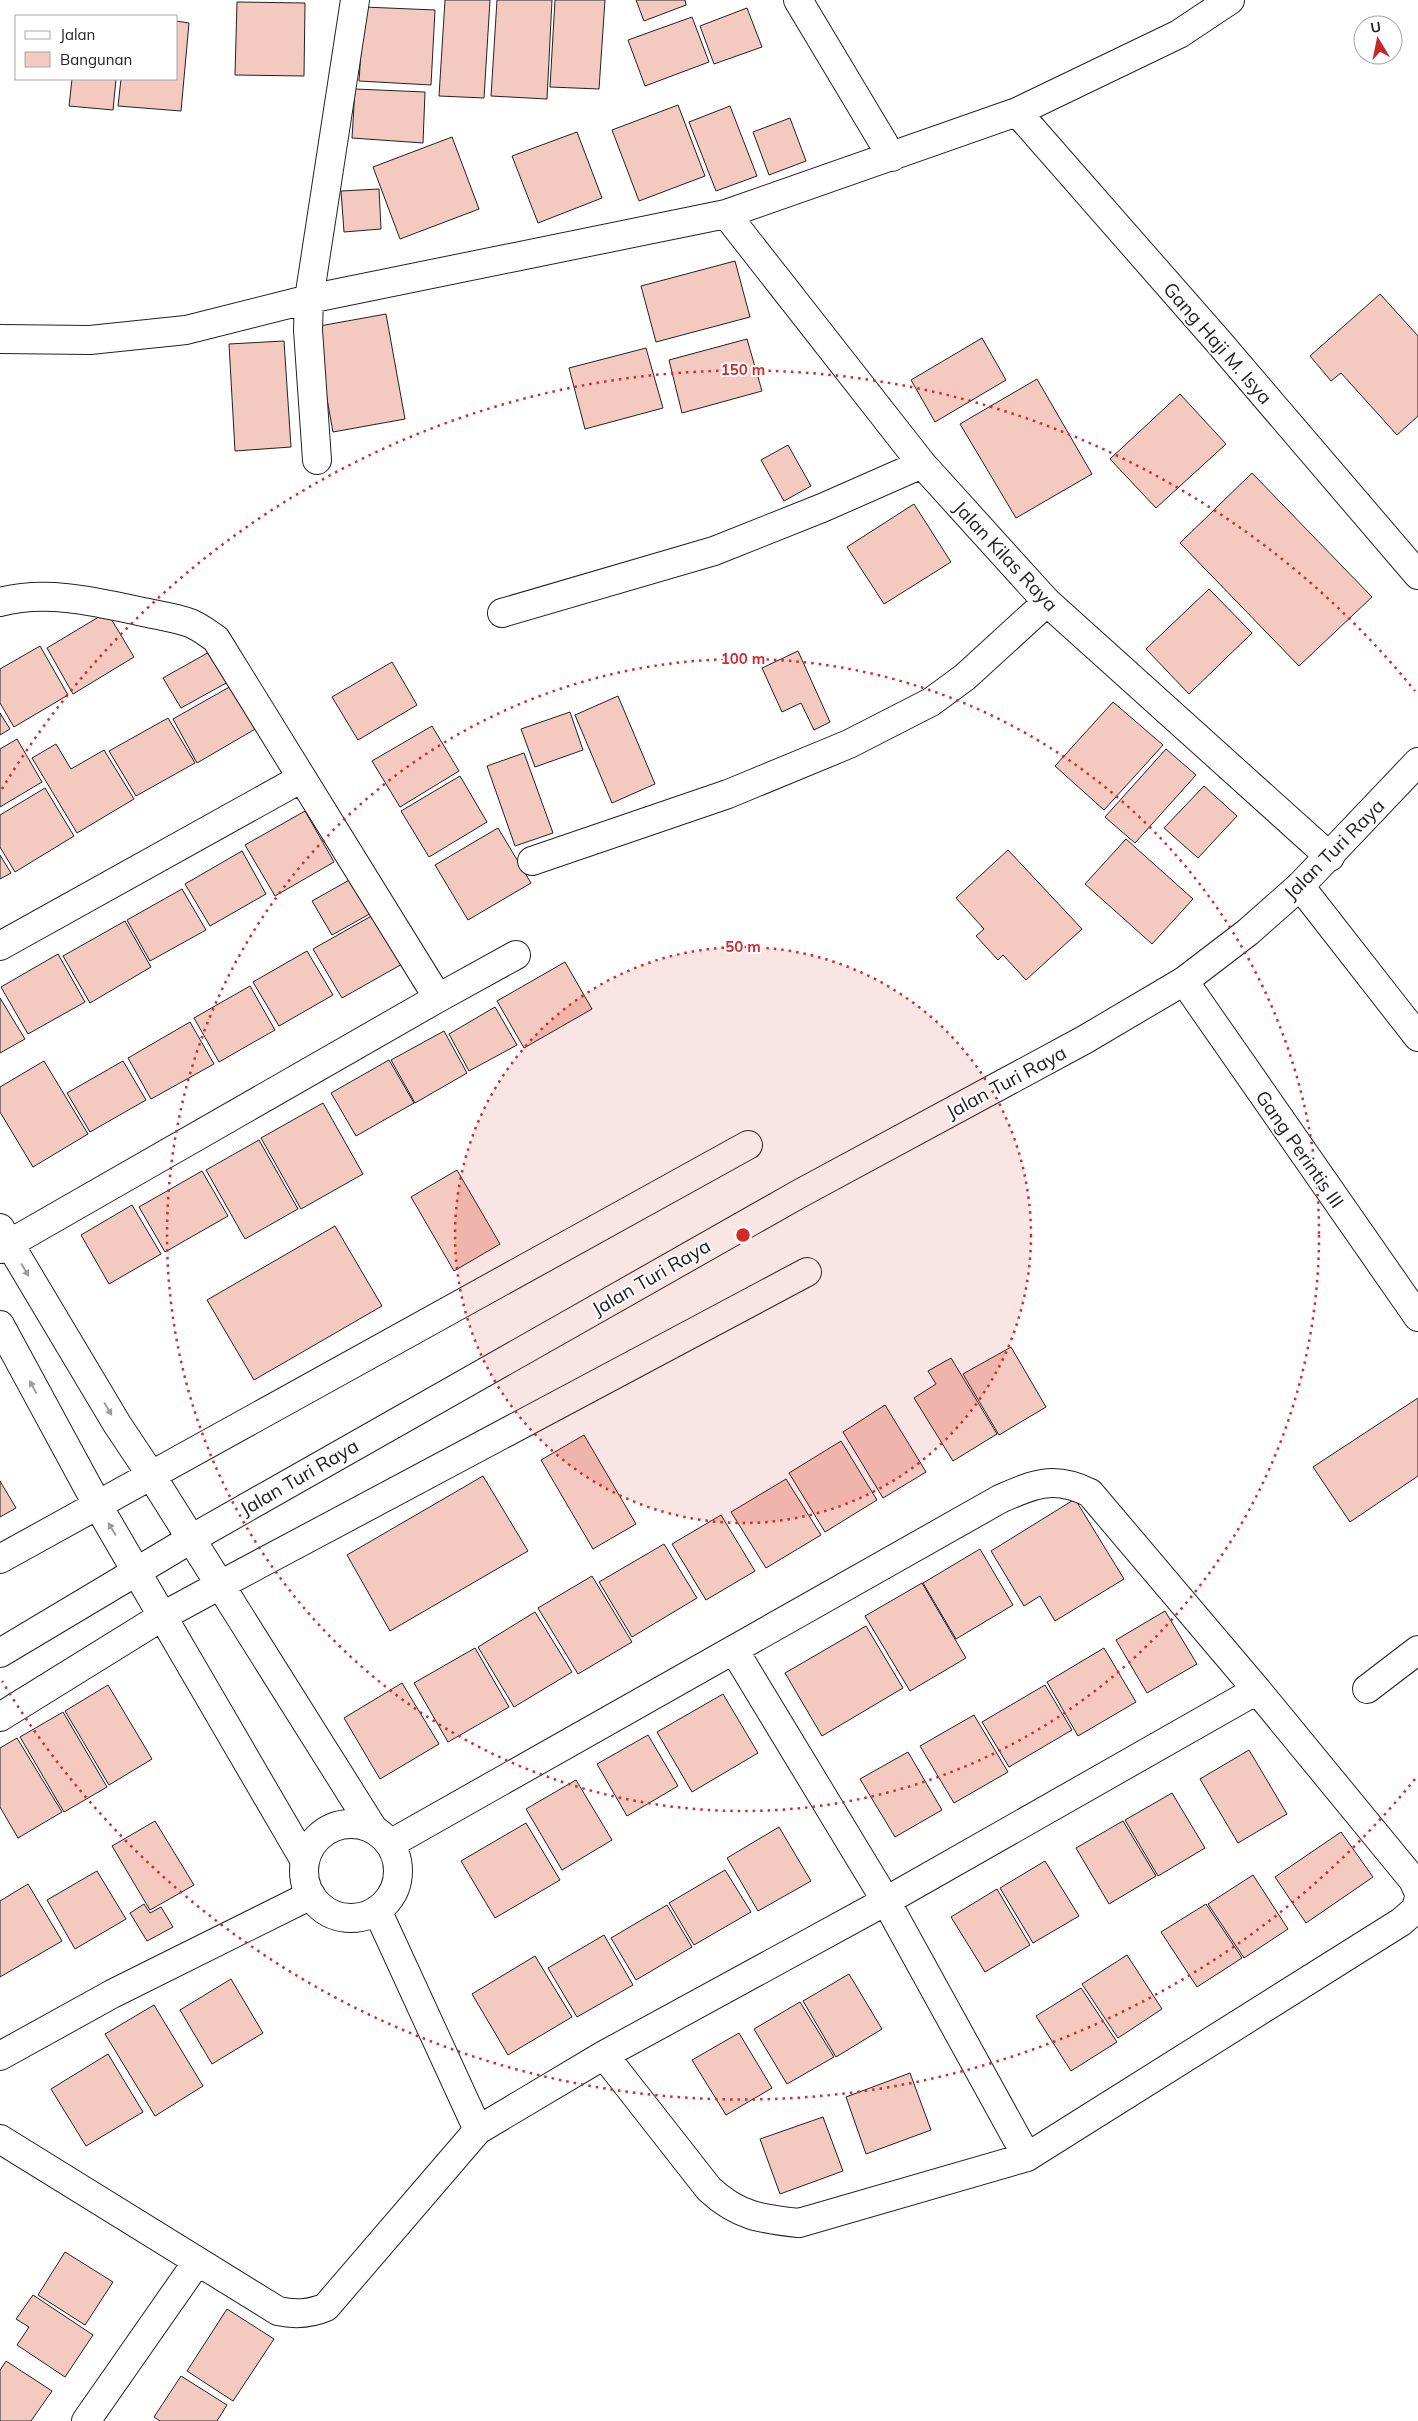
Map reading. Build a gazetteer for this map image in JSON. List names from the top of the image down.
{
  "streets": {
    "street": [
      "Gang Haji M. Isya",
      "Jalan Kilas Raya",
      "Jalan Turi Raya",
      "Gang Perintis III"
    ]
  },
  "crossings": [
    ["Jalan Kilas Raya", "Jalan Turi Raya"],
    ["Jalan Turi Raya", "Gang Perintis III"]
  ],
  "legend": ["Jalan", "Bangunan"],
  "north": "top",
  "rings": ["150 m", "100 m", "50 m"]
}
